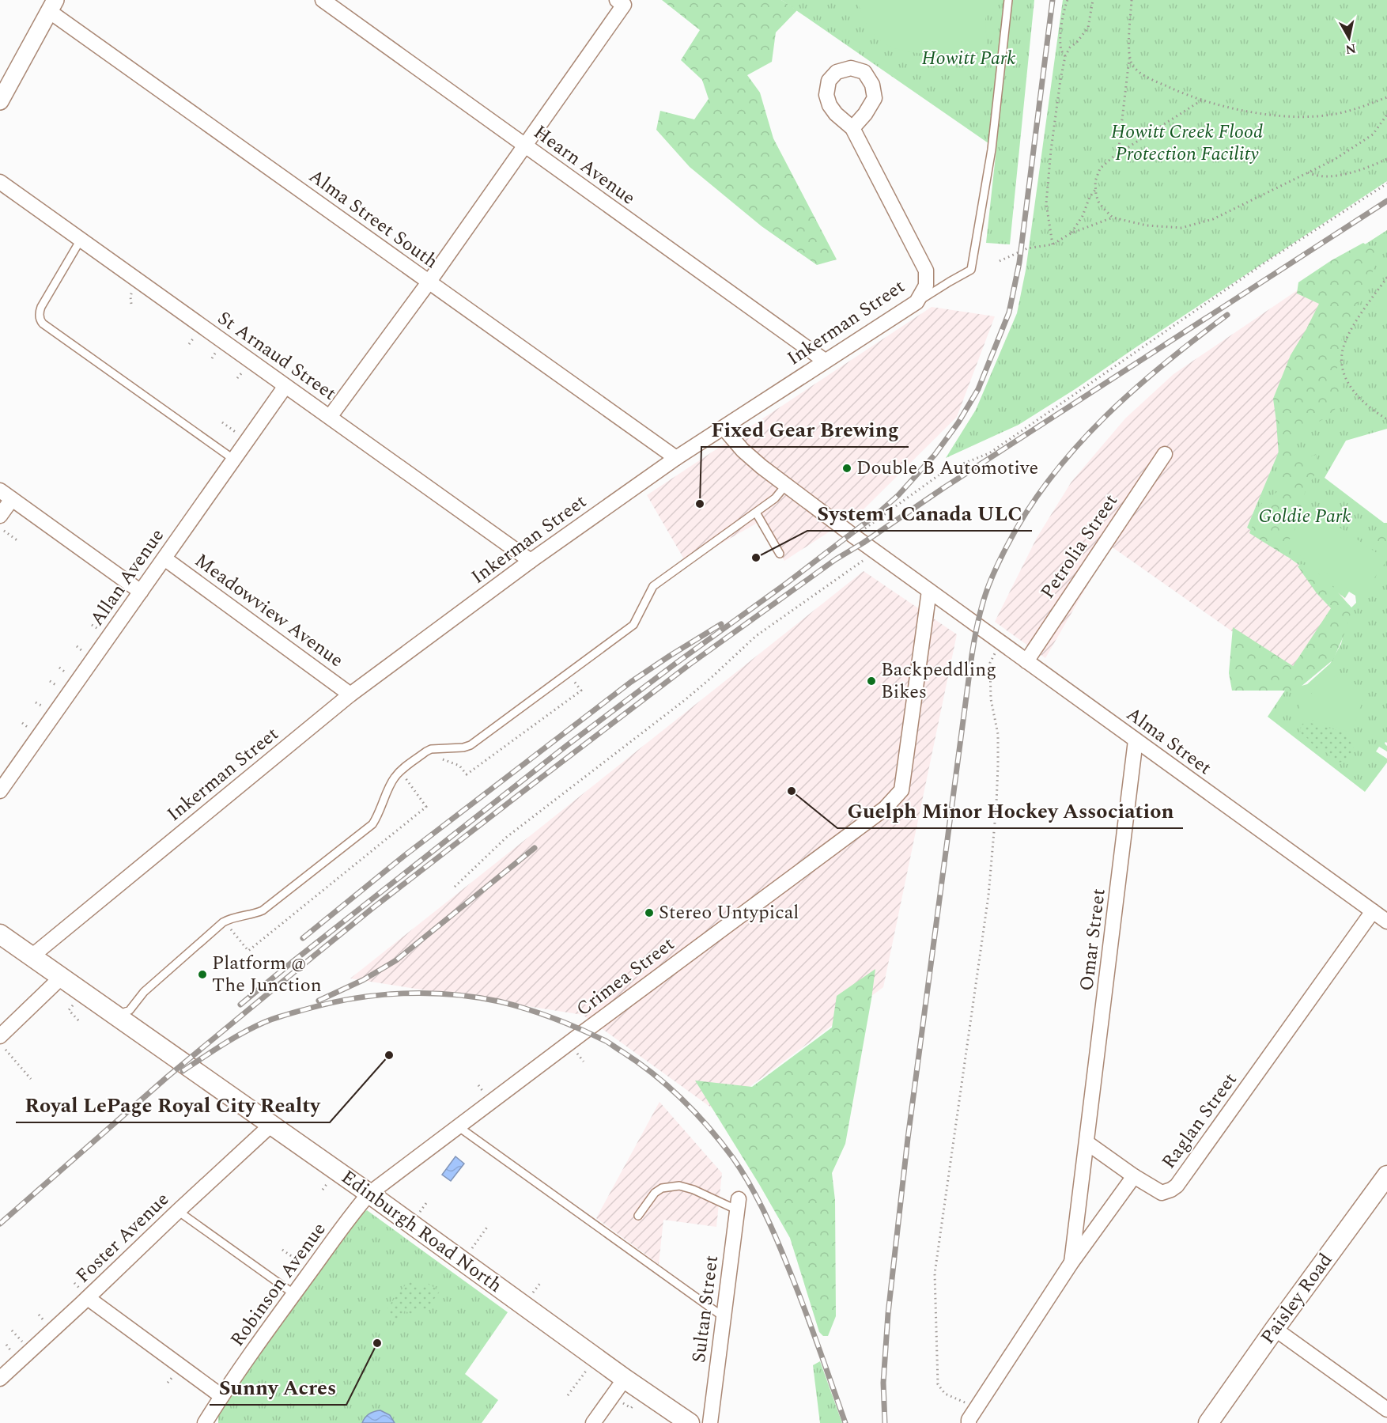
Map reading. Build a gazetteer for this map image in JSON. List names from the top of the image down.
{
  "streets": {
    "main road": ["Edinburgh Road North", "Paisley Road"],
    "street": [
      "Hearn Avenue",
      "Alma Street South",
      "Inkerman Street",
      "St Arnaud Street",
      "Petrolia Street",
      "Allan Avenue",
      "Meadowview Avenue",
      "Alma Street",
      "Omar Street",
      "Crimea Street",
      "Raglan Street",
      "Foster Avenue",
      "Robinson Avenue",
      "Sultan Street"
    ]
  },
  "crossings": [
    ["Hearn Avenue", "Inkerman Street"],
    ["Alma Street South", "Inkerman Street"],
    ["Inkerman Street", "St Arnaud Street"],
    ["Inkerman Street", "Meadowview Avenue"],
    ["Inkerman Street", "Edinburgh Road North"],
    ["St Arnaud Street", "Allan Avenue"],
    ["Petrolia Street", "Alma Street"],
    ["Allan Avenue", "Meadowview Avenue"],
    ["Alma Street", "Omar Street"],
    ["Alma Street", "Crimea Street"],
    ["Alma Street", "Raglan Street"],
    ["Crimea Street", "Edinburgh Road North"],
    ["Crimea Street", "Robinson Avenue"],
    ["Edinburgh Road North", "Foster Avenue"],
    ["Edinburgh Road North", "Robinson Avenue"]
  ],
  "parks": ["Howitt Park", "Howitt Creek Flood Protection Facility", "Goldie Park"],
  "places": [
    "Double B Automotive",
    "Fixed Gear Brewing",
    "System1 Canada ULC",
    "Backpeddling Bikes",
    "Guelph Minor Hockey Association",
    "Stereo Untypical",
    "Platform @ The Junction",
    "Royal LePage Royal City Realty",
    "Sunny Acres"
  ],
  "north": "bottom"
}
